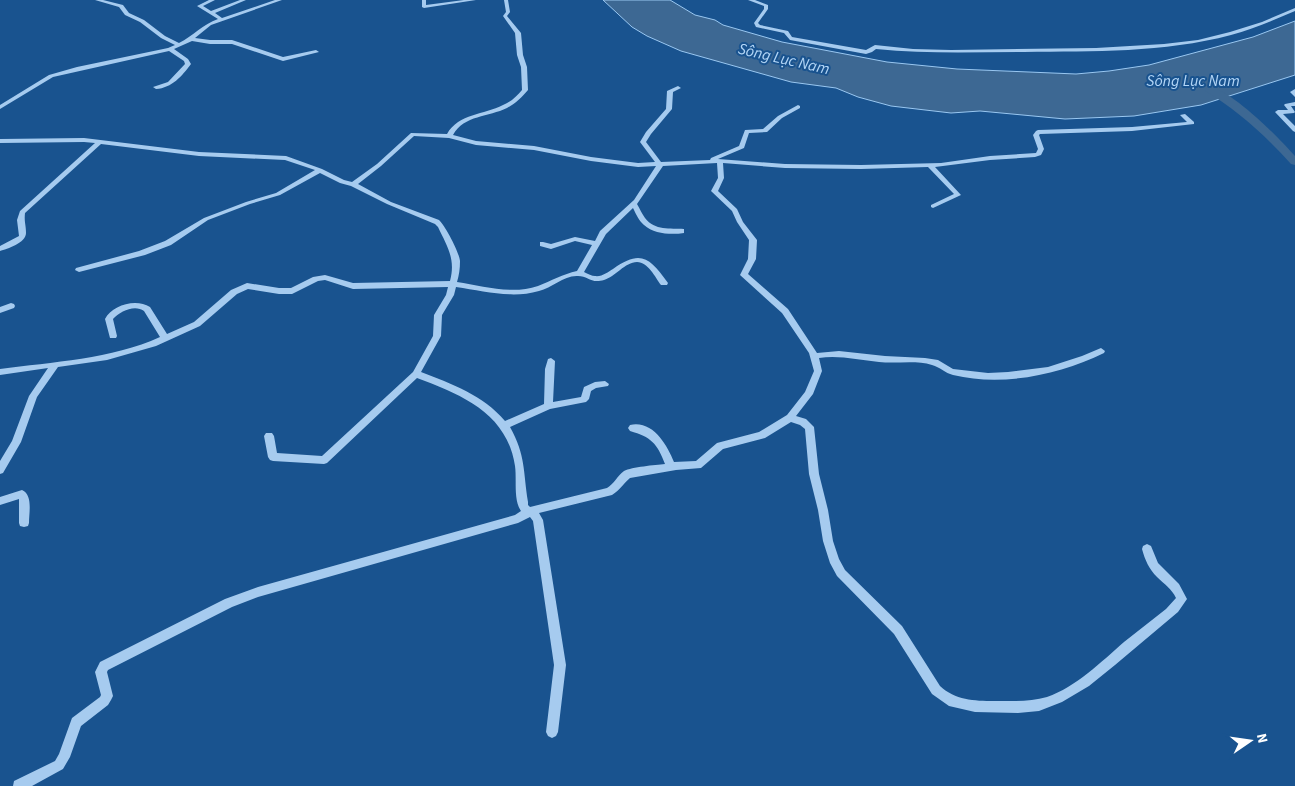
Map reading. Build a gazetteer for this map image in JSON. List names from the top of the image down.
{
  "water": ["Sông Lục Nam"],
  "north": "right"
}
